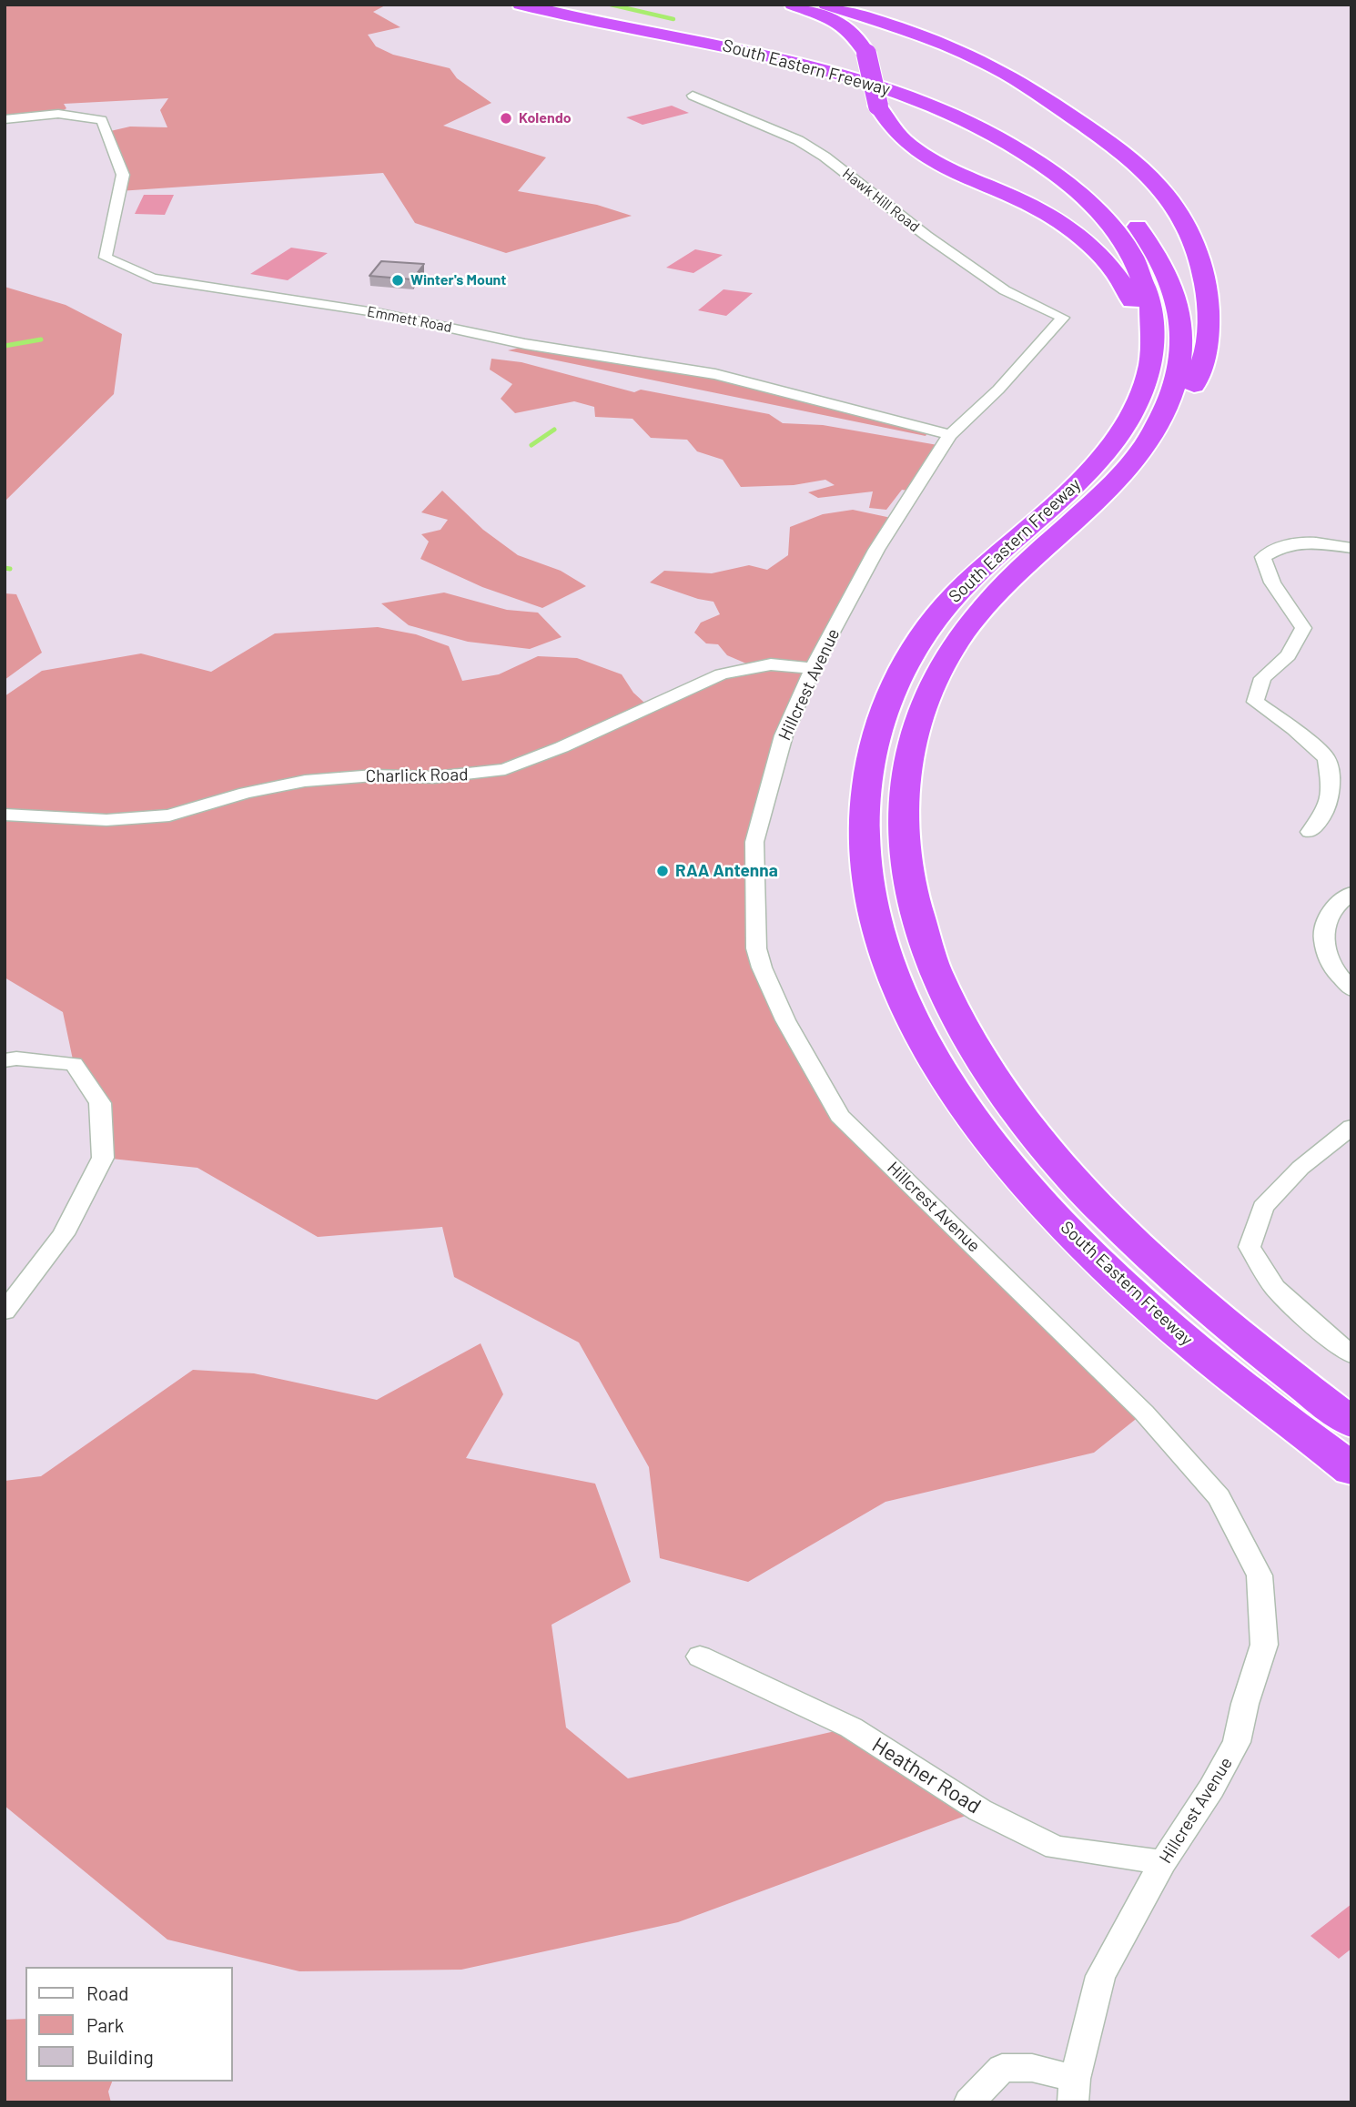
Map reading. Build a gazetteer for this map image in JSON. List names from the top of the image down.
{
  "streets": {
    "highway": ["South Eastern Freeway"],
    "street": [
      "Hawk Hill Road",
      "Emmett Road",
      "Hillcrest Avenue",
      "Charlick Road",
      "Heather Road"
    ]
  },
  "crossings": [
    ["Hawk Hill Road", "Hillcrest Avenue"],
    ["Emmett Road", "Hillcrest Avenue"],
    ["Hillcrest Avenue", "Charlick Road"],
    ["Hillcrest Avenue", "Heather Road"]
  ],
  "places": ["Kolendo", "Winter's Mount", "RAA Antenna"],
  "legend": ["Road", "Park", "Building"]
}
